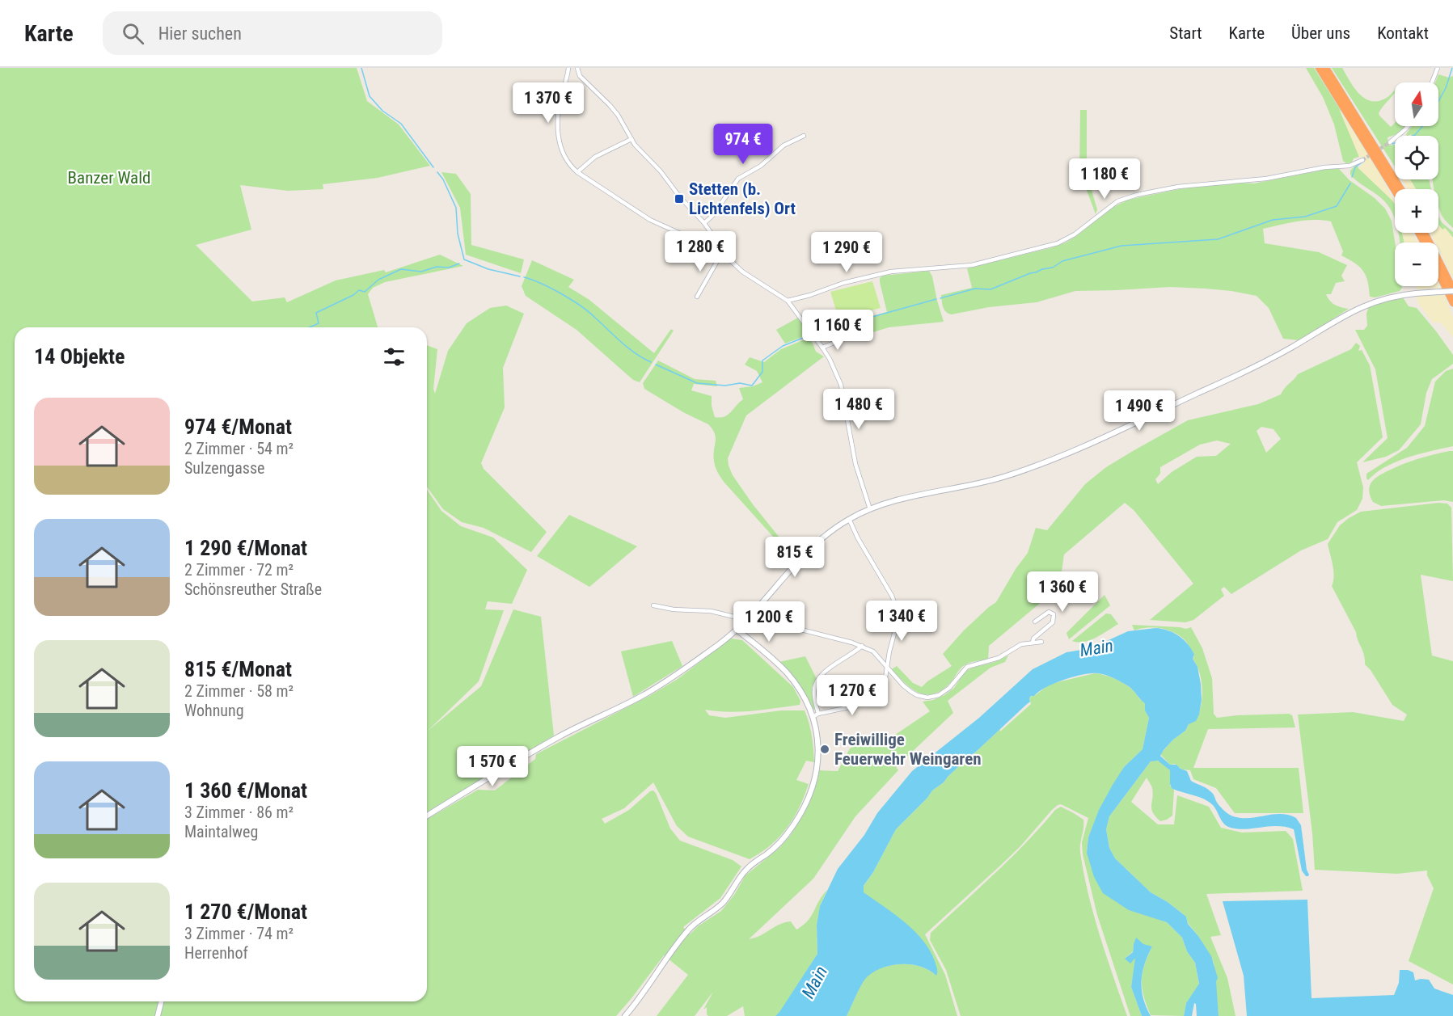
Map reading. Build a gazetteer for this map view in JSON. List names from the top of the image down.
{
  "water": ["Main"],
  "parks": ["Banzer Wald"],
  "places": {
    "transit": ["Stetten (b. Lichtenfels) Ort"],
    "other": ["Freiwillige Feuerwehr Weingaren"]
  },
  "north": "top",
  "page": {
    "header": "Karte",
    "search": "Hier suchen",
    "nav": [
      "Start",
      "Karte",
      "Über uns",
      "Kontakt"
    ],
    "map_buttons": ["+", "−"],
    "price": [
      "1 370 €",
      "974 €",
      "1 180 €",
      "1 280 €",
      "1 290 €",
      "1 160 €",
      "1 480 €",
      "1 490 €",
      "815 €",
      "1 360 €",
      "1 340 €",
      "1 200 €",
      "1 270 €",
      "1 570 €"
    ],
    "heading": "14 Objekte",
    "list": [
      {
        "name": "974 €/Monat",
        "note": "2 Zimmer · 54 m² · Sulzengasse"
      },
      {
        "name": "1 290 €/Monat",
        "note": "2 Zimmer · 72 m² · Schönsreuther Straße"
      },
      {
        "name": "815 €/Monat",
        "note": "2 Zimmer · 58 m² · Wohnung"
      },
      {
        "name": "1 360 €/Monat",
        "note": "3 Zimmer · 86 m² · Maintalweg"
      },
      {
        "name": "1 270 €/Monat",
        "note": "3 Zimmer · 74 m² · Herrenhof"
      }
    ]
  }
}
